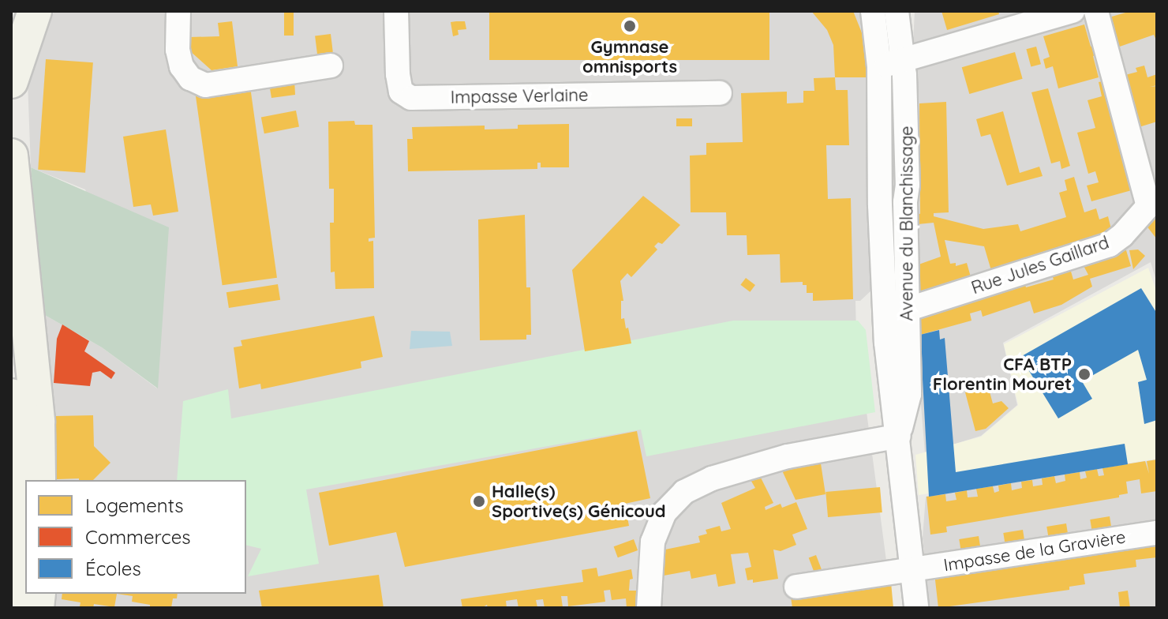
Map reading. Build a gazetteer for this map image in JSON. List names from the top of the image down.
{
  "streets": {
    "street": [
      "Impasse Verlaine",
      "Avenue du Blanchissage",
      "Rue Jules Gaillard",
      "Impasse de la Gravière"
    ]
  },
  "crossings": [
    ["Avenue du Blanchissage", "Rue Jules Gaillard"]
  ],
  "places": ["Gymnase omnisports", "CFA BTP Florentin Mouret", "Halle(s) Sportive(s) Génicoud"],
  "legend": ["Logements", "Commerces", "Écoles"]
}
